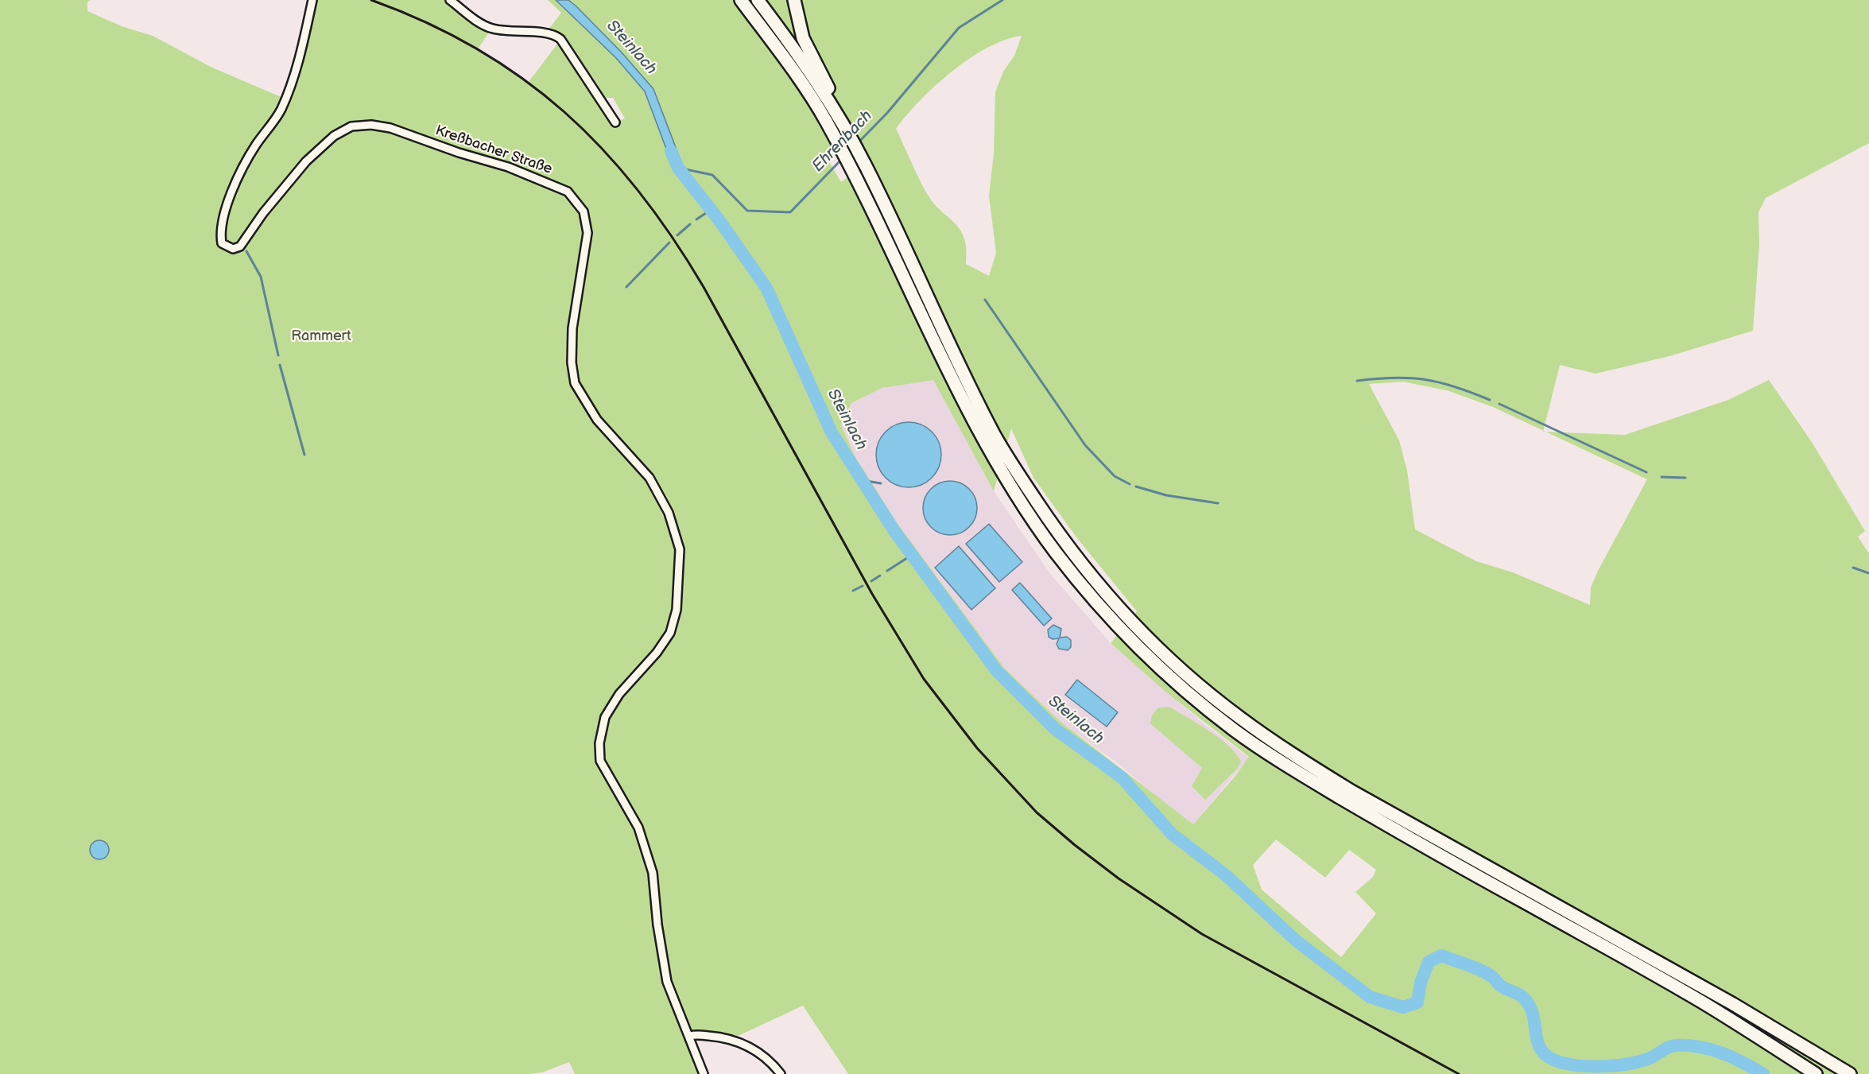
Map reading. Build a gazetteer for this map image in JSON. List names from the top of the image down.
{
  "streets": {
    "street": ["Kreßbacher Straße"]
  },
  "water": ["Steinlach", "Ehrenbach"],
  "parks": ["Rammert"]
}
